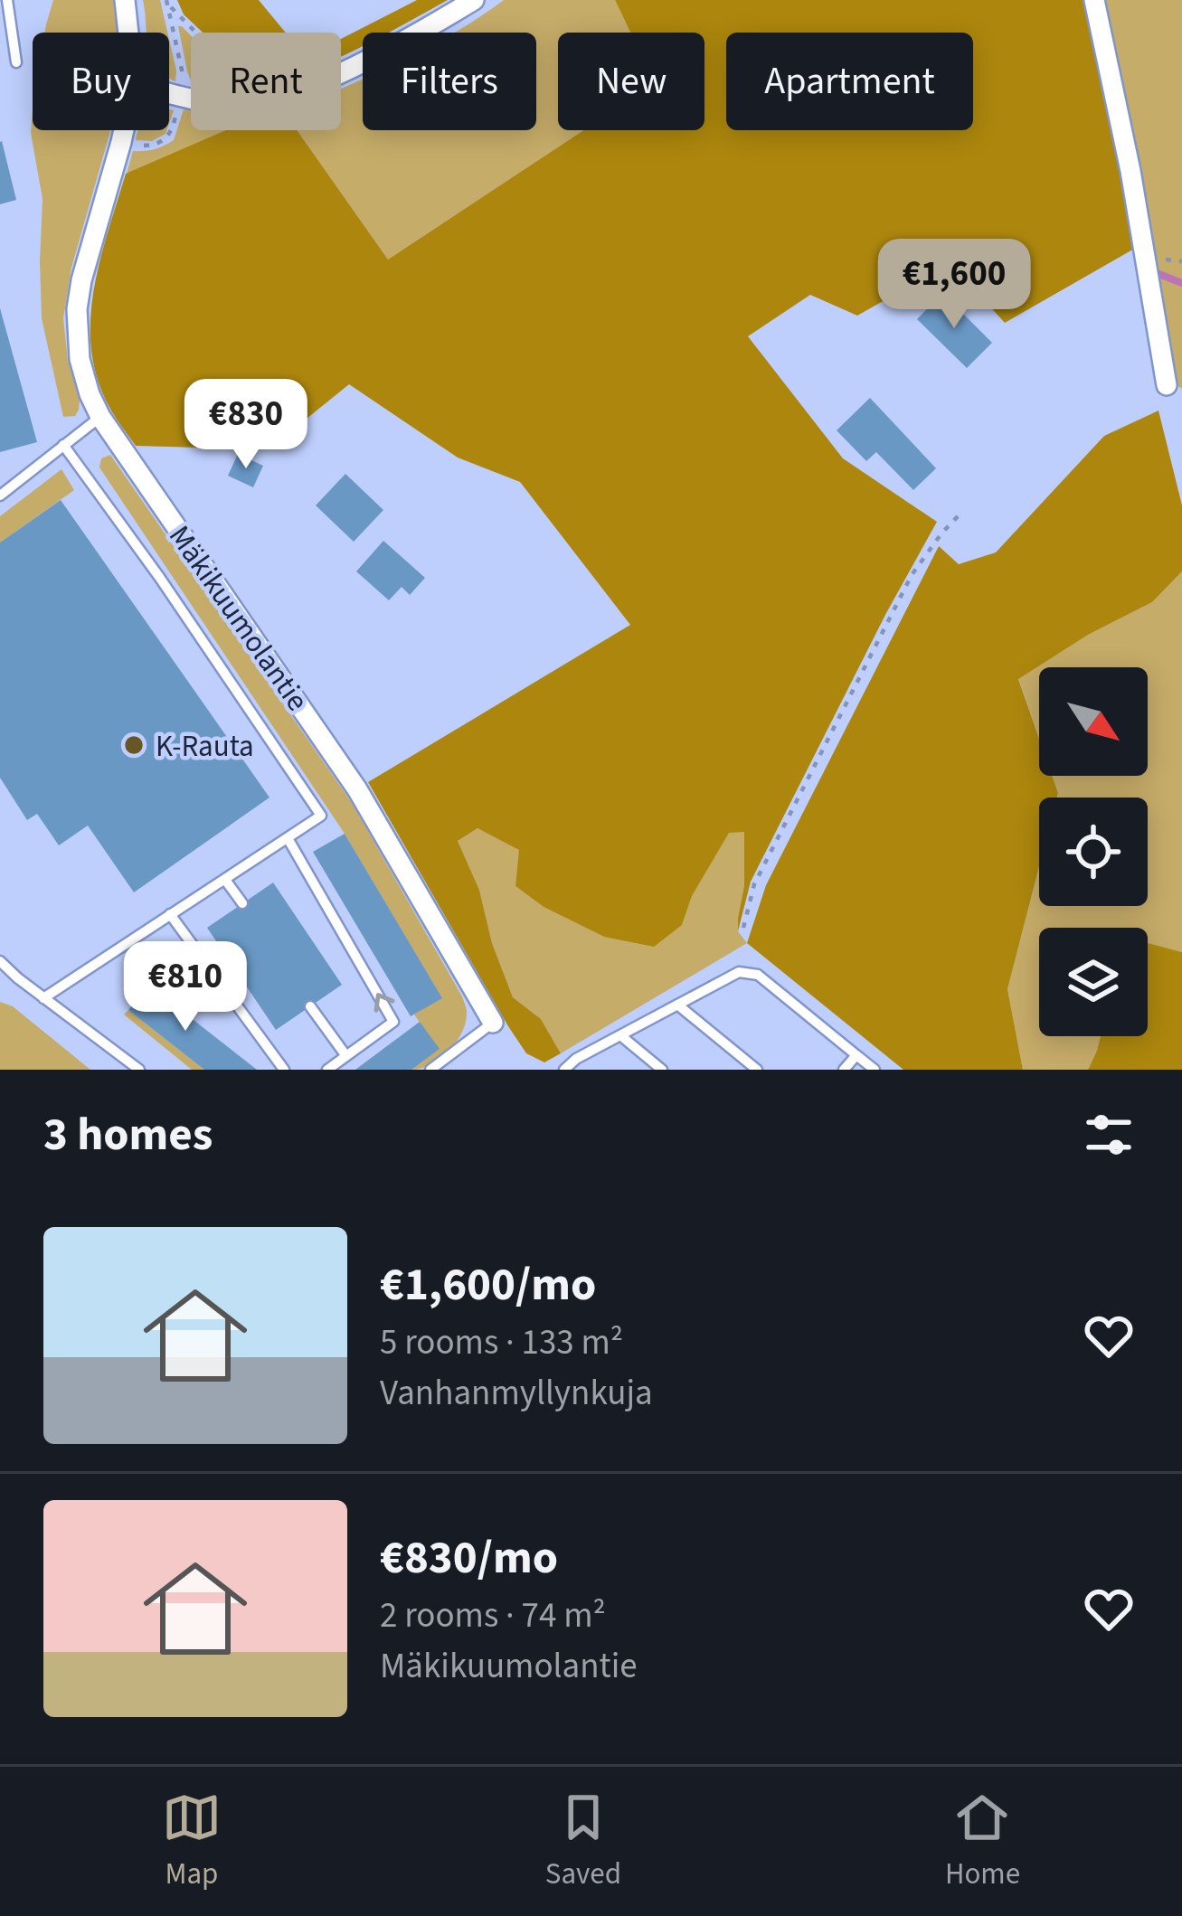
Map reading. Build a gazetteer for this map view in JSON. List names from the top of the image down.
{
  "streets": {
    "street": ["Mäkikuumolantie"]
  },
  "places": ["K-Rauta"],
  "north": "bottom right",
  "page": {
    "chip": [
      "Buy",
      "Rent",
      "Filters",
      "New",
      "Apartment"
    ],
    "price": ["€1,600", "€830", "€810"],
    "heading": "3 homes",
    "list": [
      {
        "name": "€1,600/mo",
        "note": "5 rooms · 133 m² · Vanhanmyllynkuja"
      },
      {
        "name": "€830/mo",
        "note": "2 rooms · 74 m² · Mäkikuumolantie"
      }
    ],
    "tabs": ["Map", "Saved", "Home"]
  }
}
